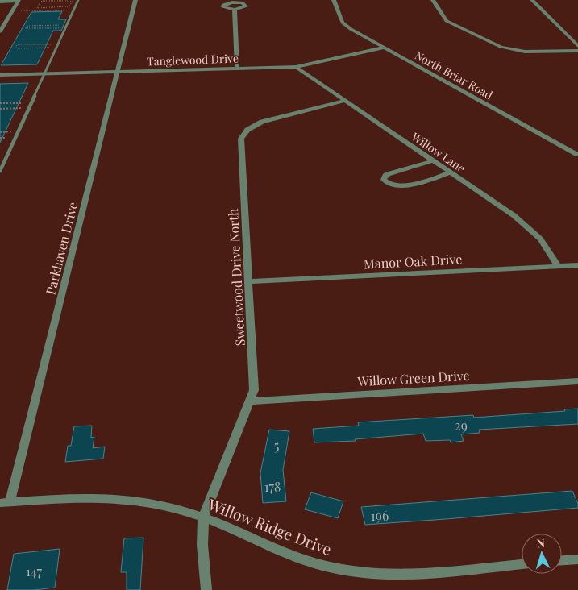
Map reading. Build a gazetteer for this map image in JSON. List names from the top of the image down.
{
  "streets": {
    "street": [
      "Tanglewood Drive",
      "North Briar Road",
      "Willow Lane",
      "Parkhaven Drive",
      "Manor Oak Drive",
      "Sweetwood Drive North",
      "Willow Green Drive",
      "Willow Ridge Drive"
    ]
  },
  "crossings": [
    ["Tanglewood Drive", "North Briar Road"],
    ["Tanglewood Drive", "Willow Lane"],
    ["Tanglewood Drive", "Parkhaven Drive"],
    ["Willow Lane", "Manor Oak Drive"],
    ["Willow Lane", "Sweetwood Drive North"],
    ["Parkhaven Drive", "Willow Ridge Drive"],
    ["Manor Oak Drive", "Sweetwood Drive North"],
    ["Sweetwood Drive North", "Willow Green Drive"],
    ["Sweetwood Drive North", "Willow Ridge Drive"]
  ],
  "house_numbers": [
    "29",
    "5",
    "178",
    "196",
    "147"
  ],
  "north": "top"
}
